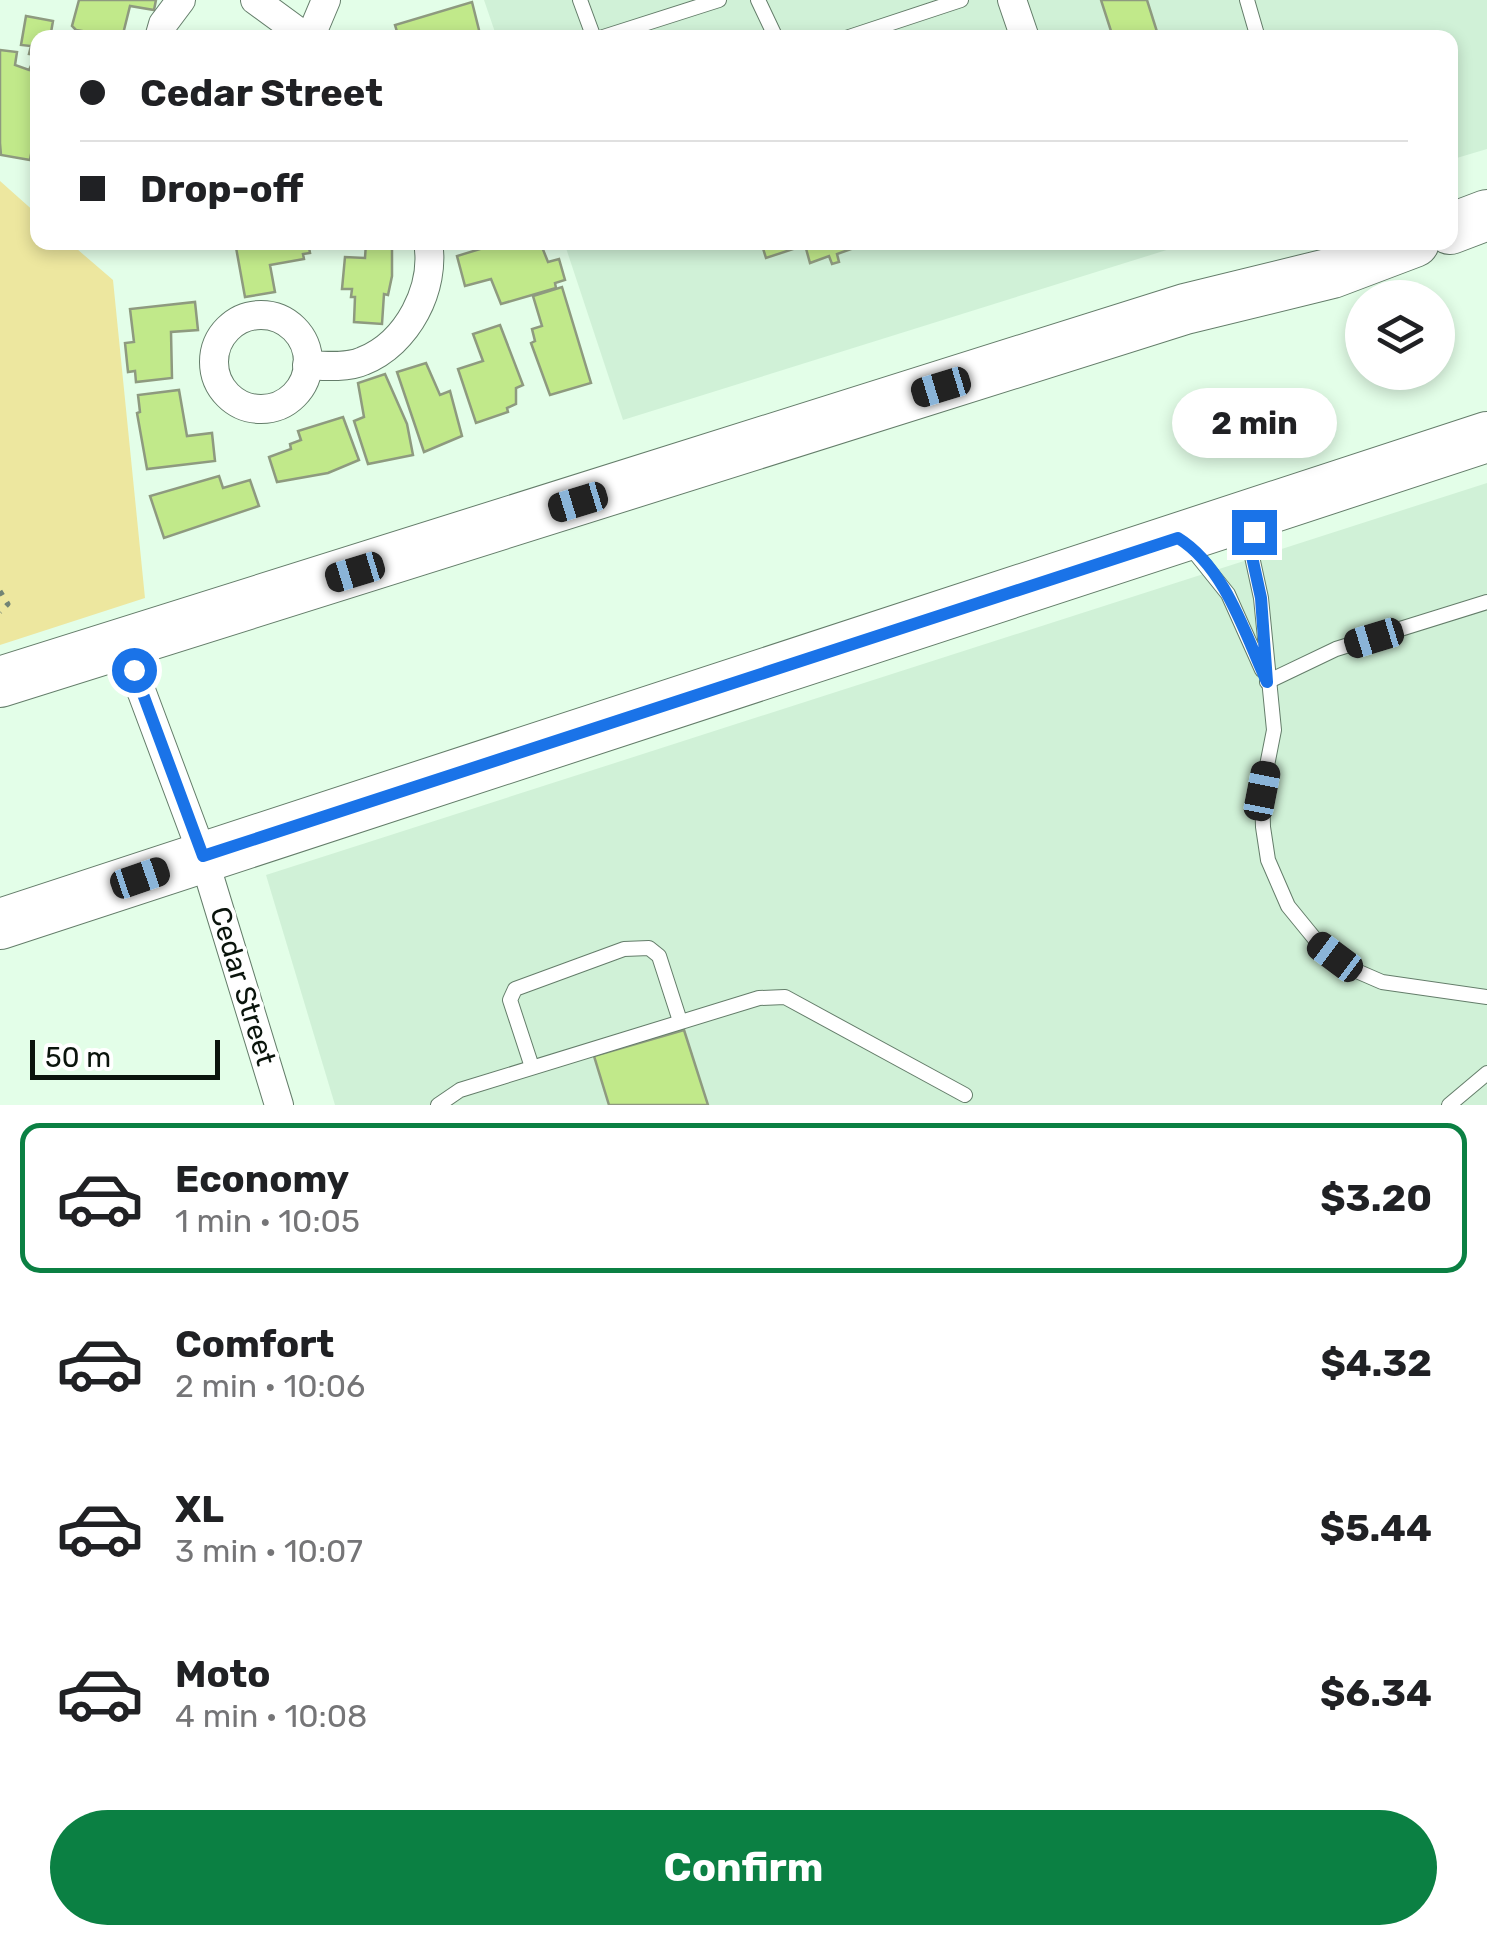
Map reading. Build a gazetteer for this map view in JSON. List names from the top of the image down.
{
  "streets": {
    "street": ["Cedar Street"]
  },
  "scale_bar": "50 m",
  "page": {
    "banner": ["Cedar Street", "Drop-off"],
    "bubble": "2 min",
    "scale": "50 m",
    "list": [
      {
        "name": "Economy",
        "note": "1 min · 10:05",
        "value": "$3.20"
      },
      {
        "name": "Comfort",
        "note": "2 min · 10:06",
        "value": "$4.32"
      },
      {
        "name": "XL",
        "note": "3 min · 10:07",
        "value": "$5.44"
      },
      {
        "name": "Moto",
        "note": "4 min · 10:08",
        "value": "$6.34"
      }
    ],
    "buttons": "Confirm"
  }
}
